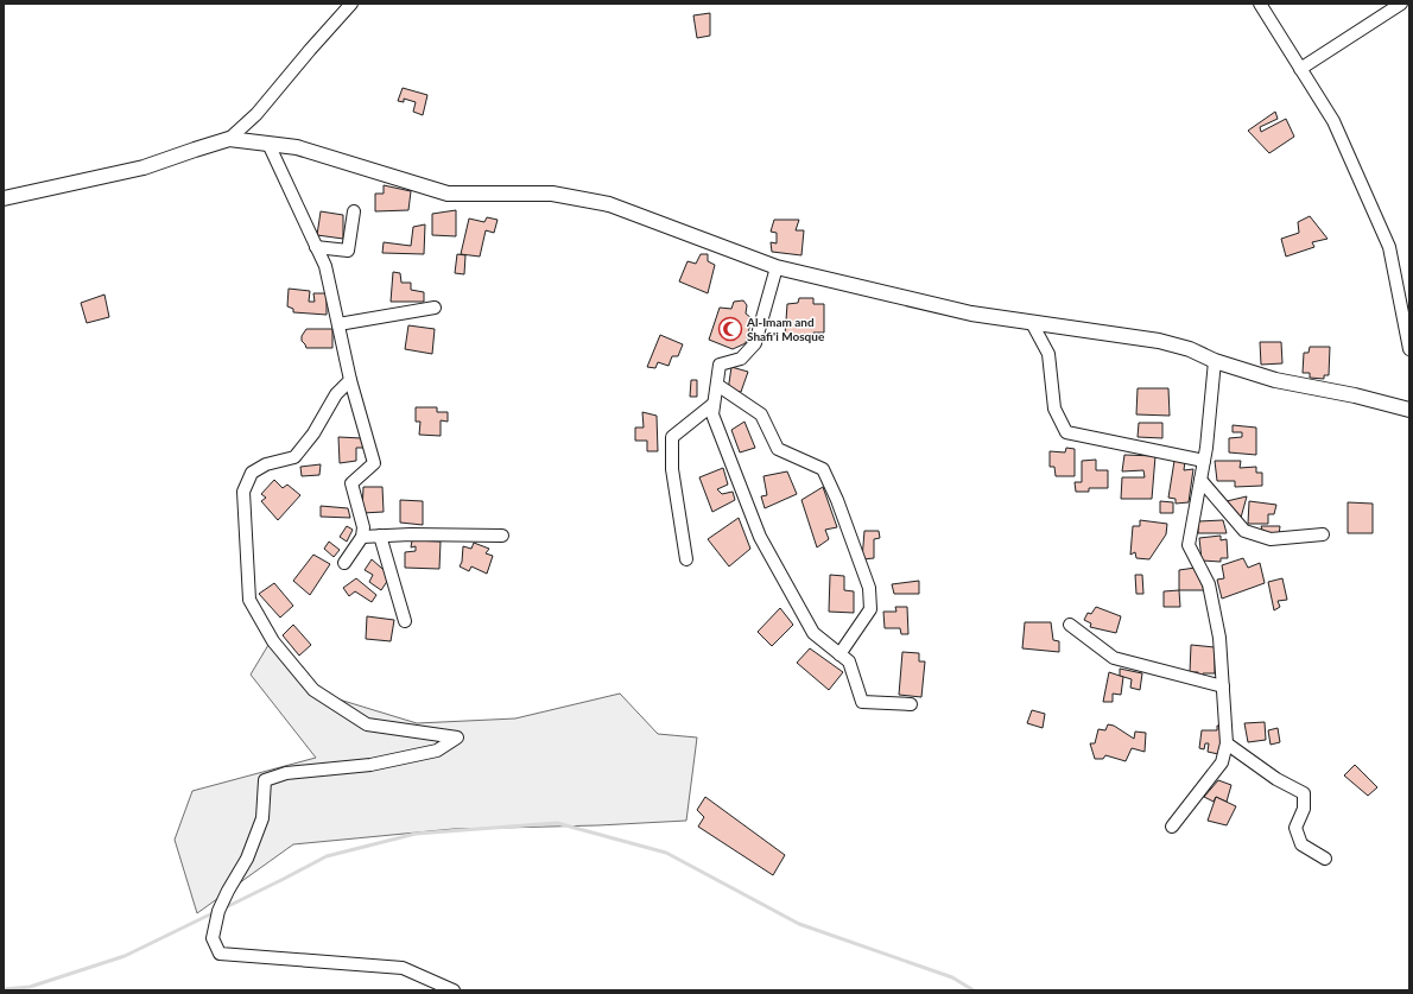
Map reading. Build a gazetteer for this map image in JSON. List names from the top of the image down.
{
  "places": {
    "mosque": ["Al-Imam and Shafi'i Mosque"]
  }
}
